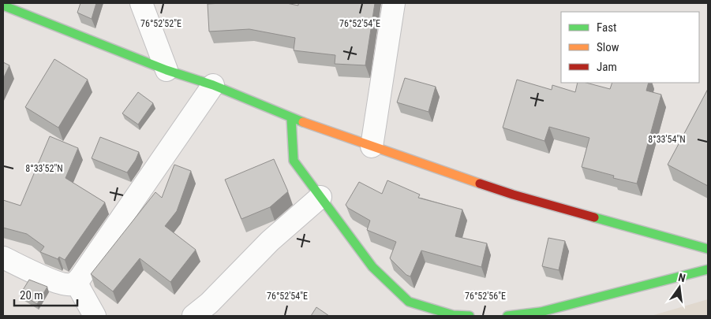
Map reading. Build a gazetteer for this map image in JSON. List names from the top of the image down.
{
  "legend": ["Fast", "Slow", "Jam"],
  "scale_bar": "20 m",
  "north": "top",
  "coordinates": [
    "76°52'52\"E",
    "76°52'54\"E",
    "8°33'54\"N",
    "8°33'52\"N",
    "76°52'56\"E"
  ]
}
